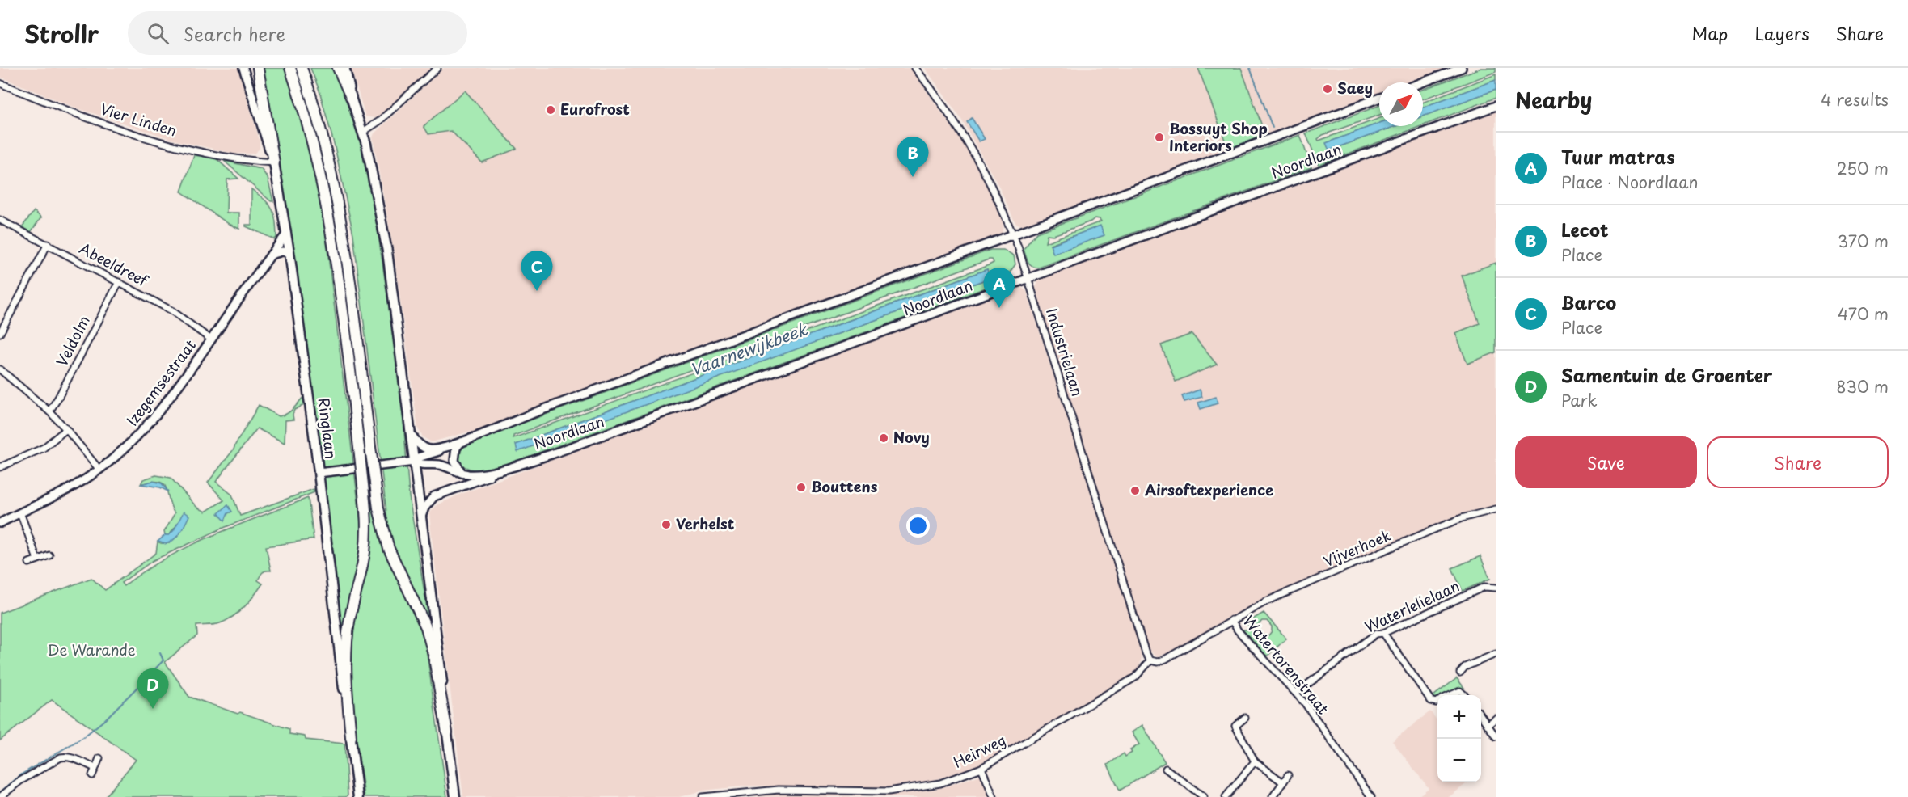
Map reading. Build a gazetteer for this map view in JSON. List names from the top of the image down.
{
  "streets": {
    "main road": ["Ringlaan"],
    "street": [
      "Vier Linden",
      "Noordlaan",
      "Abeeldreef",
      "Veldolm",
      "Industrielaan",
      "Izegemsestraat",
      "Vijverhoek",
      "Waterlelielaan",
      "Watertorenstraat",
      "Heirweg"
    ]
  },
  "crossings": [
    ["Vier Linden", "Ringlaan"],
    ["Noordlaan", "Industrielaan"],
    ["Noordlaan", "Ringlaan"],
    ["Abeeldreef", "Veldolm"],
    ["Abeeldreef", "Izegemsestraat"],
    ["Industrielaan", "Heirweg"],
    ["Izegemsestraat", "Ringlaan"],
    ["Vijverhoek", "Watertorenstraat"],
    ["Vijverhoek", "Heirweg"],
    ["Waterlelielaan", "Watertorenstraat"],
    ["Watertorenstraat", "Heirweg"]
  ],
  "water": ["Vaarnewijkbeek"],
  "parks": ["De Warande"],
  "places": [
    "Saey",
    "Eurofrost",
    "Bossuyt Shop Interiors",
    "Novy",
    "Bouttens",
    "Airsoftexperience",
    "Verhelst"
  ],
  "north": "top right",
  "page": {
    "header": "Strollr",
    "search": "Search here",
    "nav": ["Map", "Layers", "Share"],
    "heading": ["Nearby", "4 results"],
    "list": [
      {
        "mark": "A",
        "name": "Tuur matras",
        "note": "Place · Noordlaan",
        "value": "250 m"
      },
      {
        "mark": "B",
        "name": "Lecot",
        "note": "Place",
        "value": "370 m"
      },
      {
        "mark": "C",
        "name": "Barco",
        "note": "Place",
        "value": "470 m"
      },
      {
        "mark": "D",
        "name": "Samentuin de Groenter",
        "note": "Park",
        "value": "830 m"
      }
    ],
    "pins": [
      "B",
      "C",
      "A",
      "D"
    ],
    "buttons": ["Save", "Share"],
    "map_buttons": ["+", "−"]
  }
}
